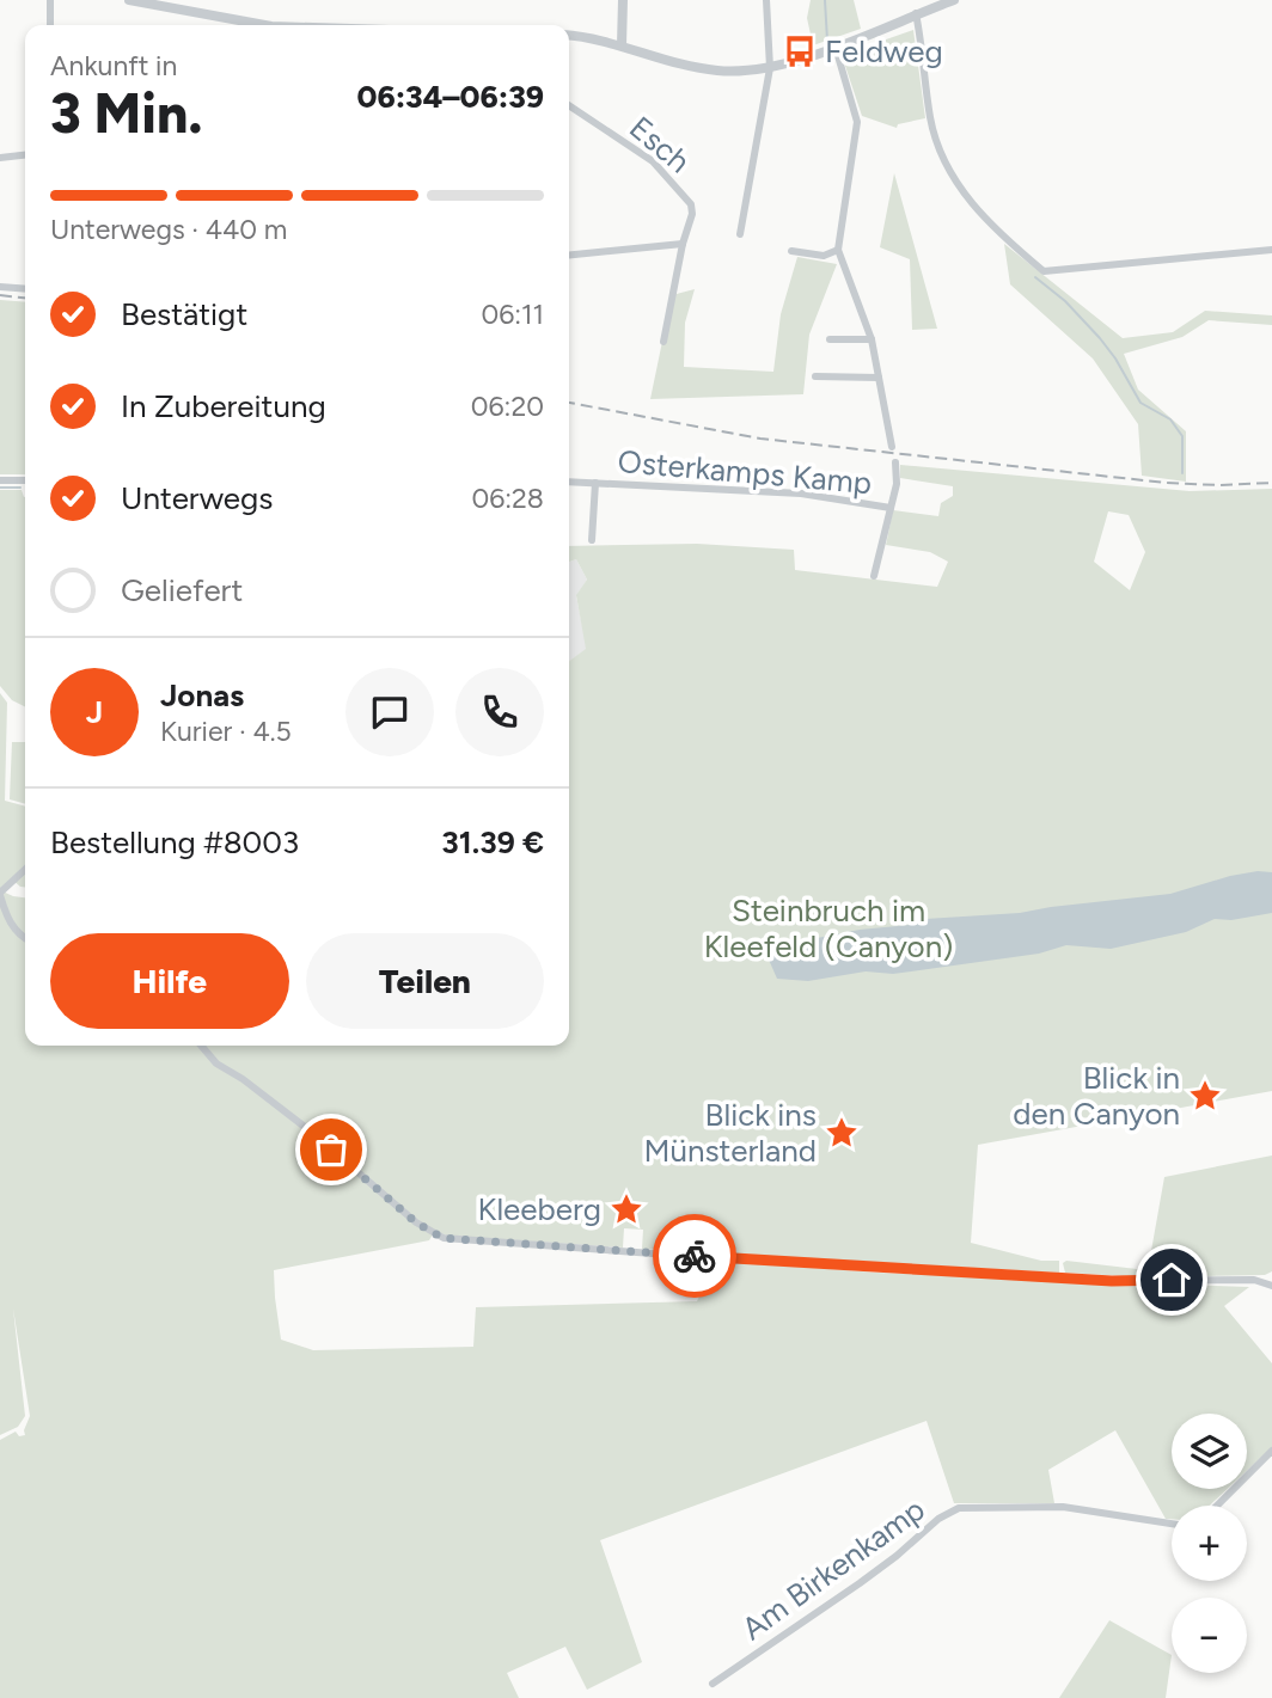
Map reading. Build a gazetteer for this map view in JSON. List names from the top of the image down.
{
  "streets": {
    "street": ["Esch", "Osterkamps Kamp", "Am Birkenkamp"]
  },
  "parks": ["Steinbruch im Kleefeld (Canyon)"],
  "places": {
    "bus stop": ["Feldweg"],
    "place": ["Blick in den Canyon", "Blick ins Münsterland", "Kleeberg"]
  },
  "page": {
    "heading": ["3 Min.", "Ankunft in", "06:34–06:39"],
    "panel": [
      "Jonas",
      "Kurier · 4.5",
      "Bestellung #8003",
      "31.39 €"
    ],
    "bar": "Unterwegs · 440 m",
    "list": [
      ["Bestätigt", "06:11"],
      ["In Zubereitung", "06:20"],
      ["Unterwegs", "06:28"],
      "Geliefert"
    ],
    "round": "J",
    "buttons": ["Hilfe", "Teilen"],
    "map_buttons": ["+", "−"]
  }
}
